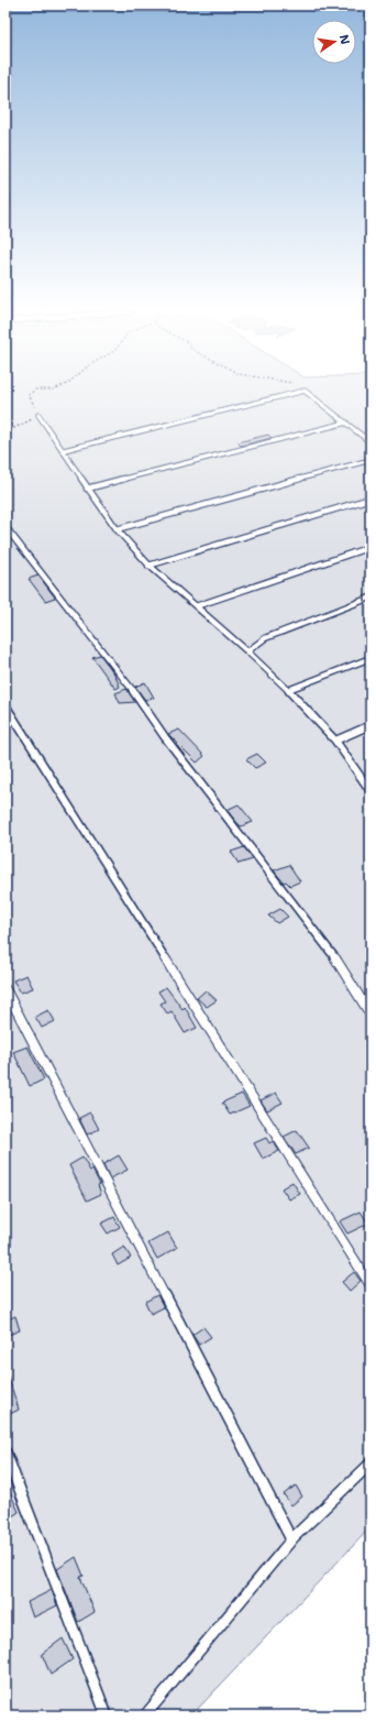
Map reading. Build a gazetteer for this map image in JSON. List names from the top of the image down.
{
  "north": "right"
}
